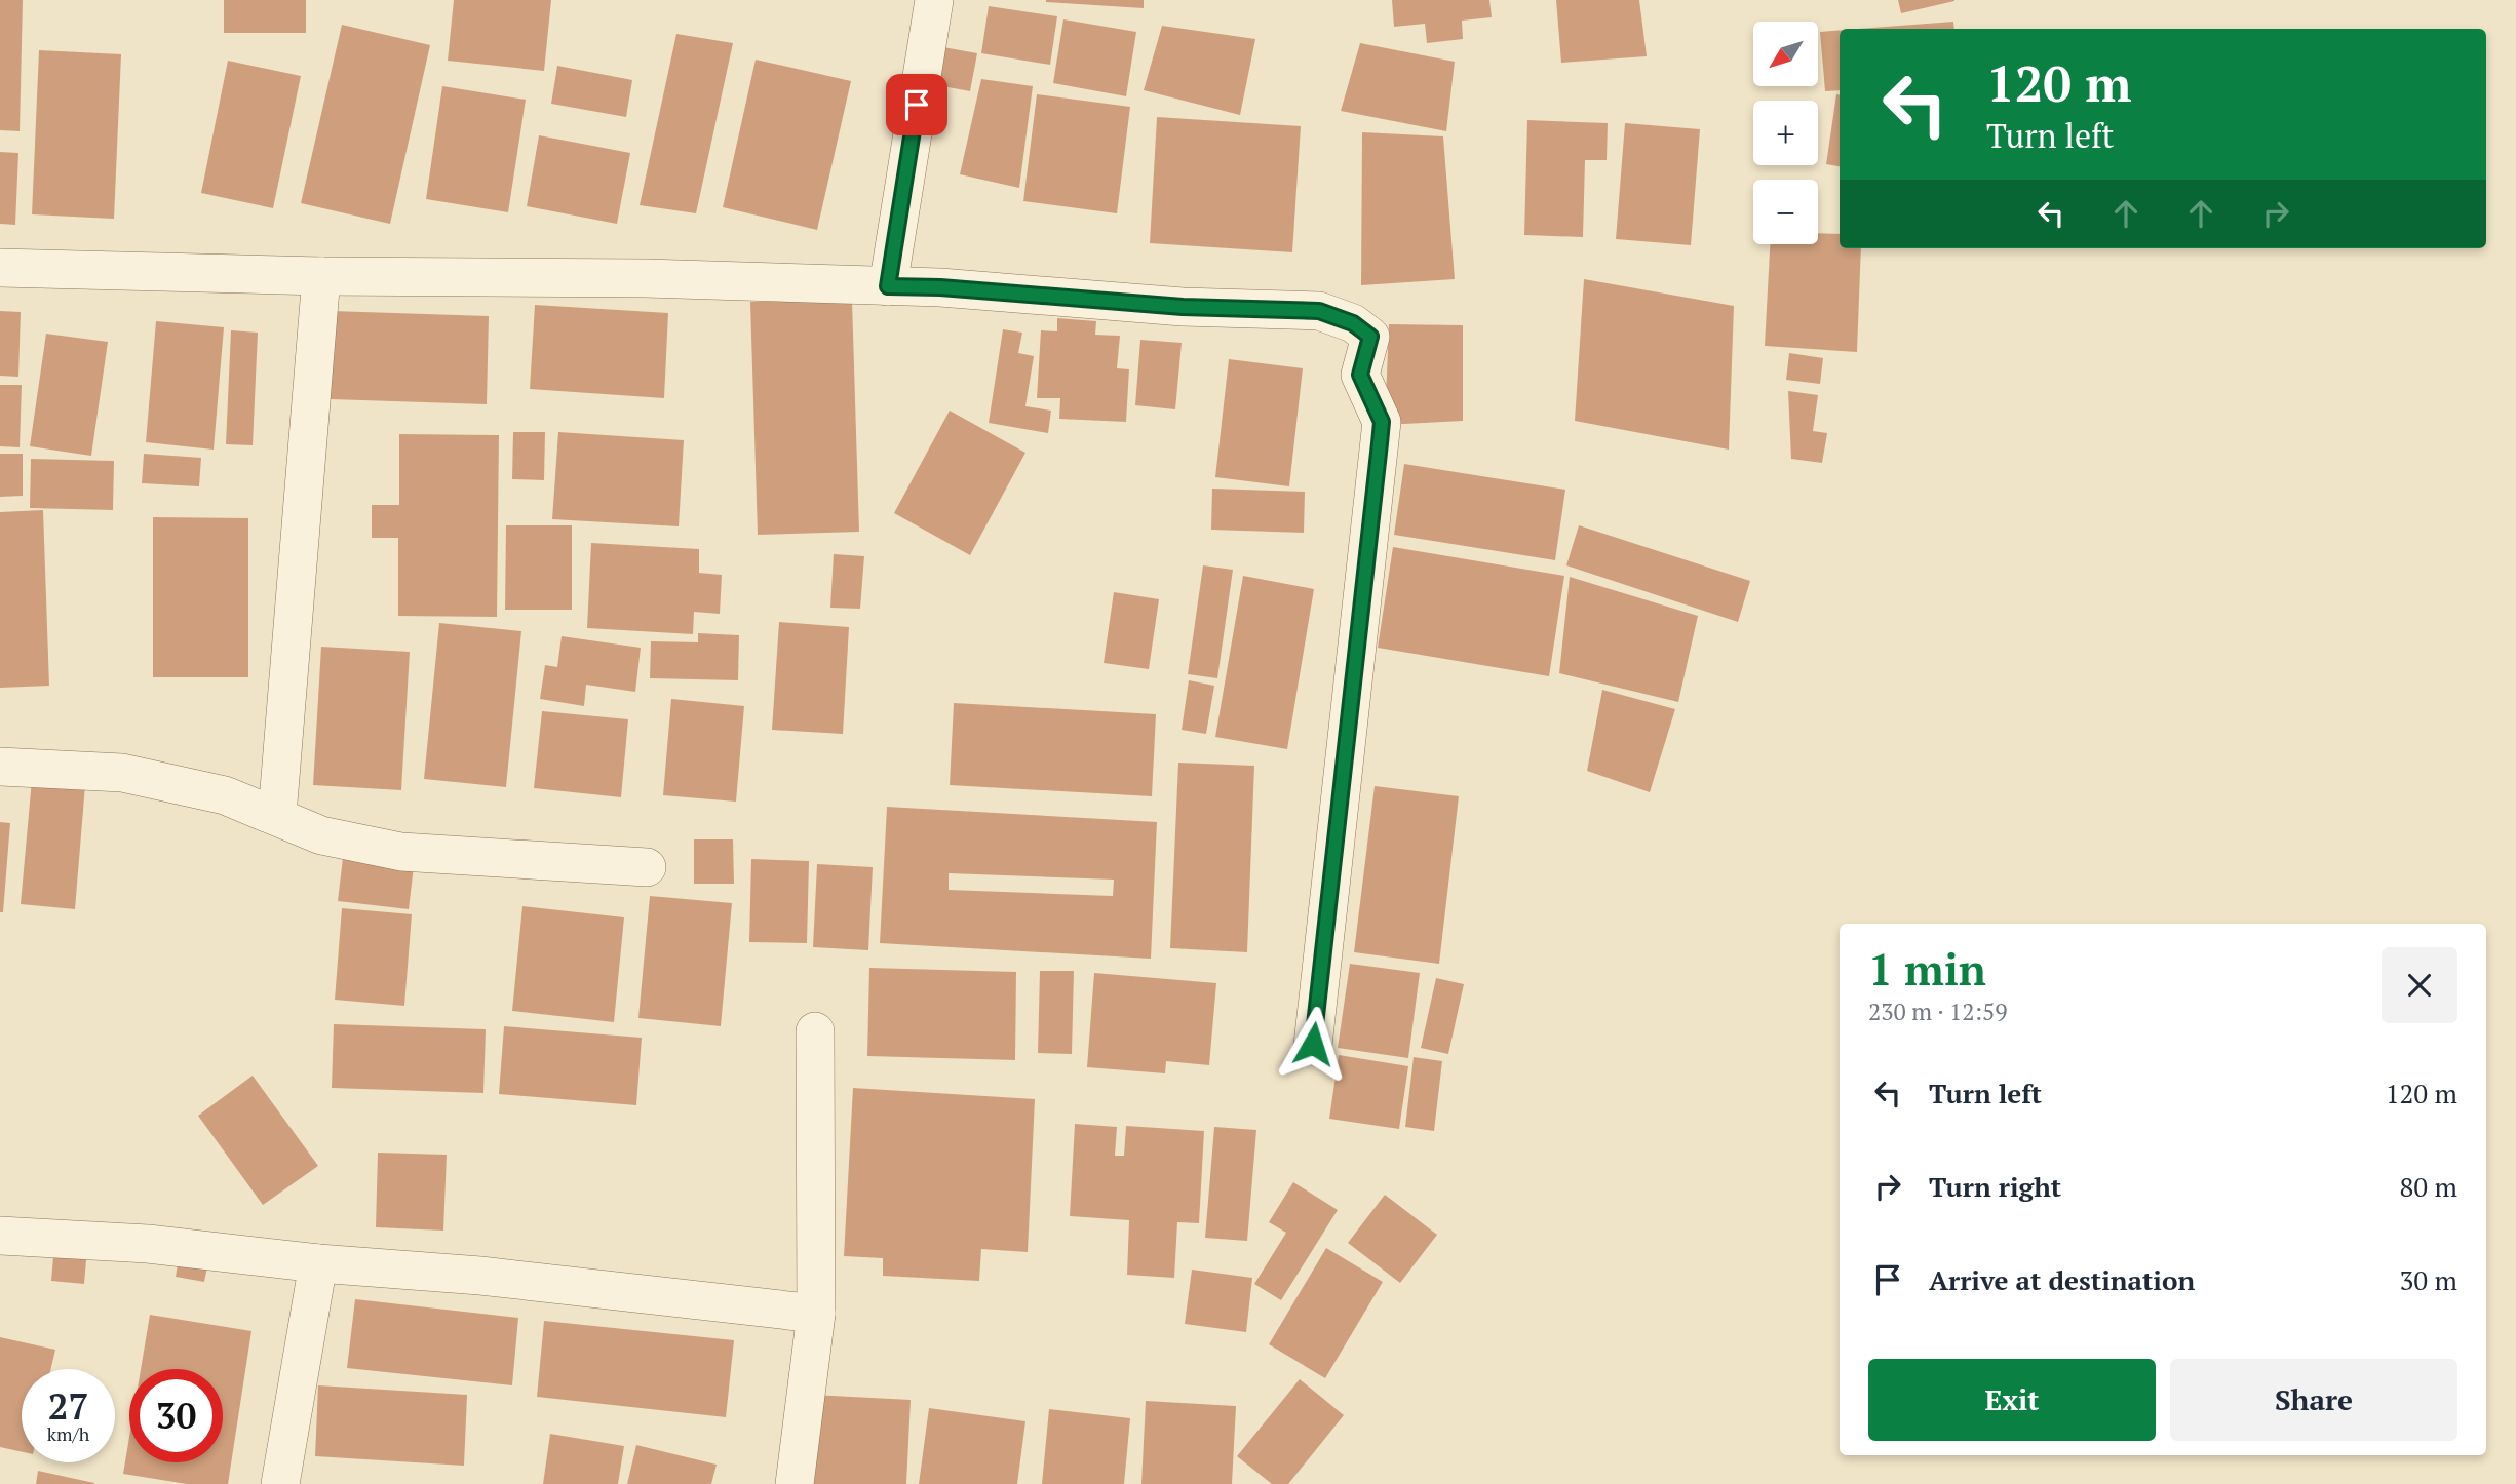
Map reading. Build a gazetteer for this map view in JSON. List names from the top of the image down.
{
  "north": "bottom left",
  "page": {
    "map_buttons": ["+", "−"],
    "turn": ["120 m", "Turn left"],
    "heading": ["1 min", "230 m · 12:59"],
    "list": [
      {
        "name": "Turn left",
        "value": "120 m"
      },
      {
        "name": "Turn right",
        "value": "80 m"
      },
      {
        "name": "Arrive at destination",
        "value": "30 m"
      }
    ],
    "buttons": ["Exit", "Share"],
    "speed": "27 km/h",
    "limit": "30"
  }
}
